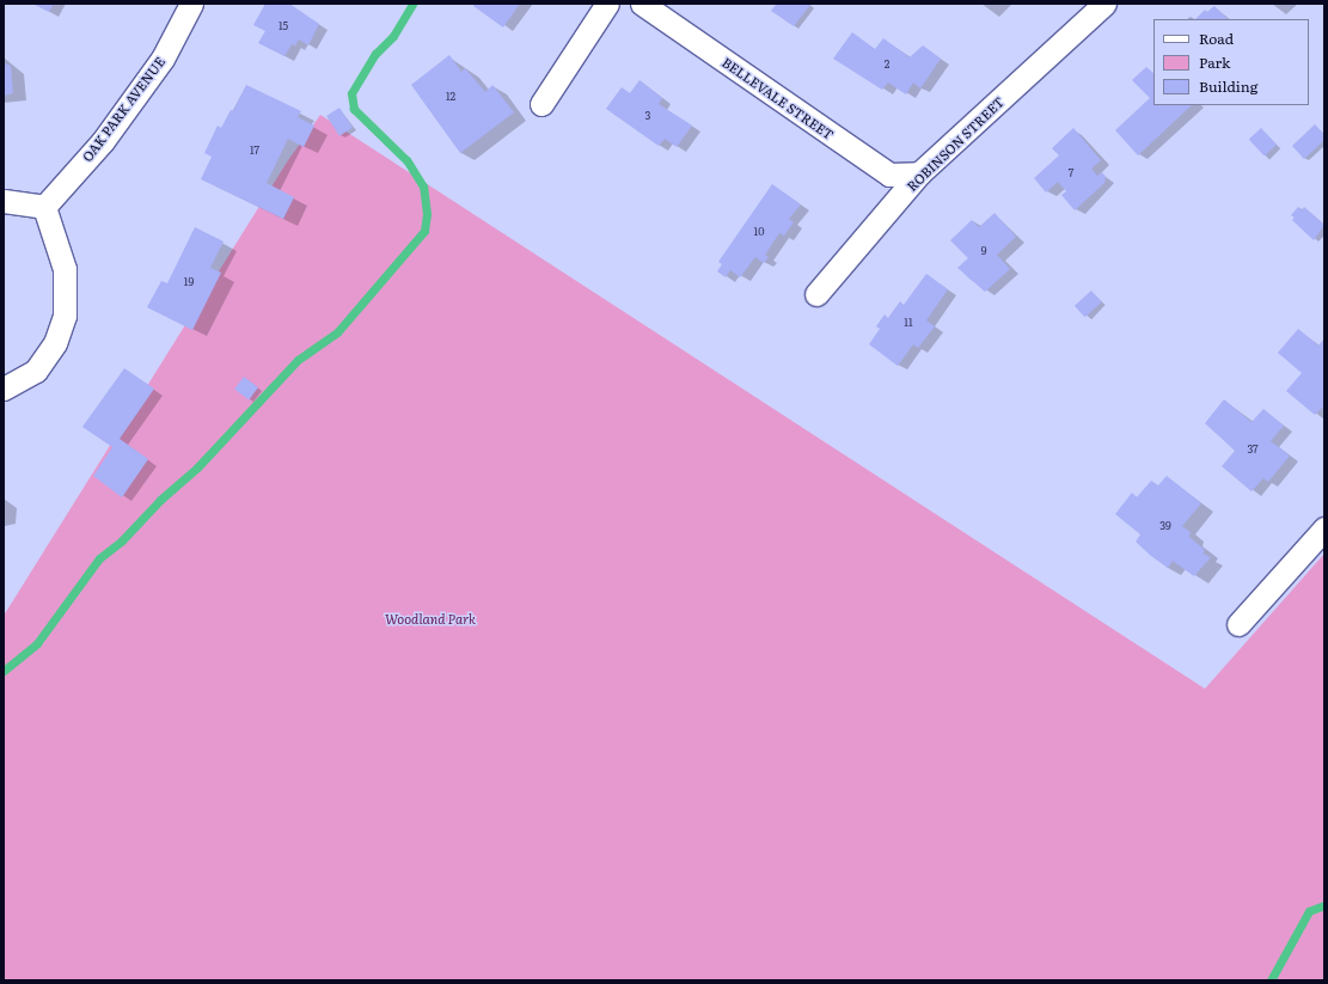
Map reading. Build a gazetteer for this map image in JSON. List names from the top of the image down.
{
  "streets": {
    "street": ["BELLEVALE STREET", "OAK PARK AVENUE", "ROBINSON STREET"]
  },
  "crossings": [
    ["BELLEVALE STREET", "ROBINSON STREET"]
  ],
  "parks": ["Woodland Park"],
  "house_numbers": [
    "15",
    "2",
    "12",
    "3",
    "17",
    "7",
    "10",
    "9",
    "19",
    "11",
    "37",
    "39"
  ],
  "legend": ["Road", "Park", "Building"]
}
